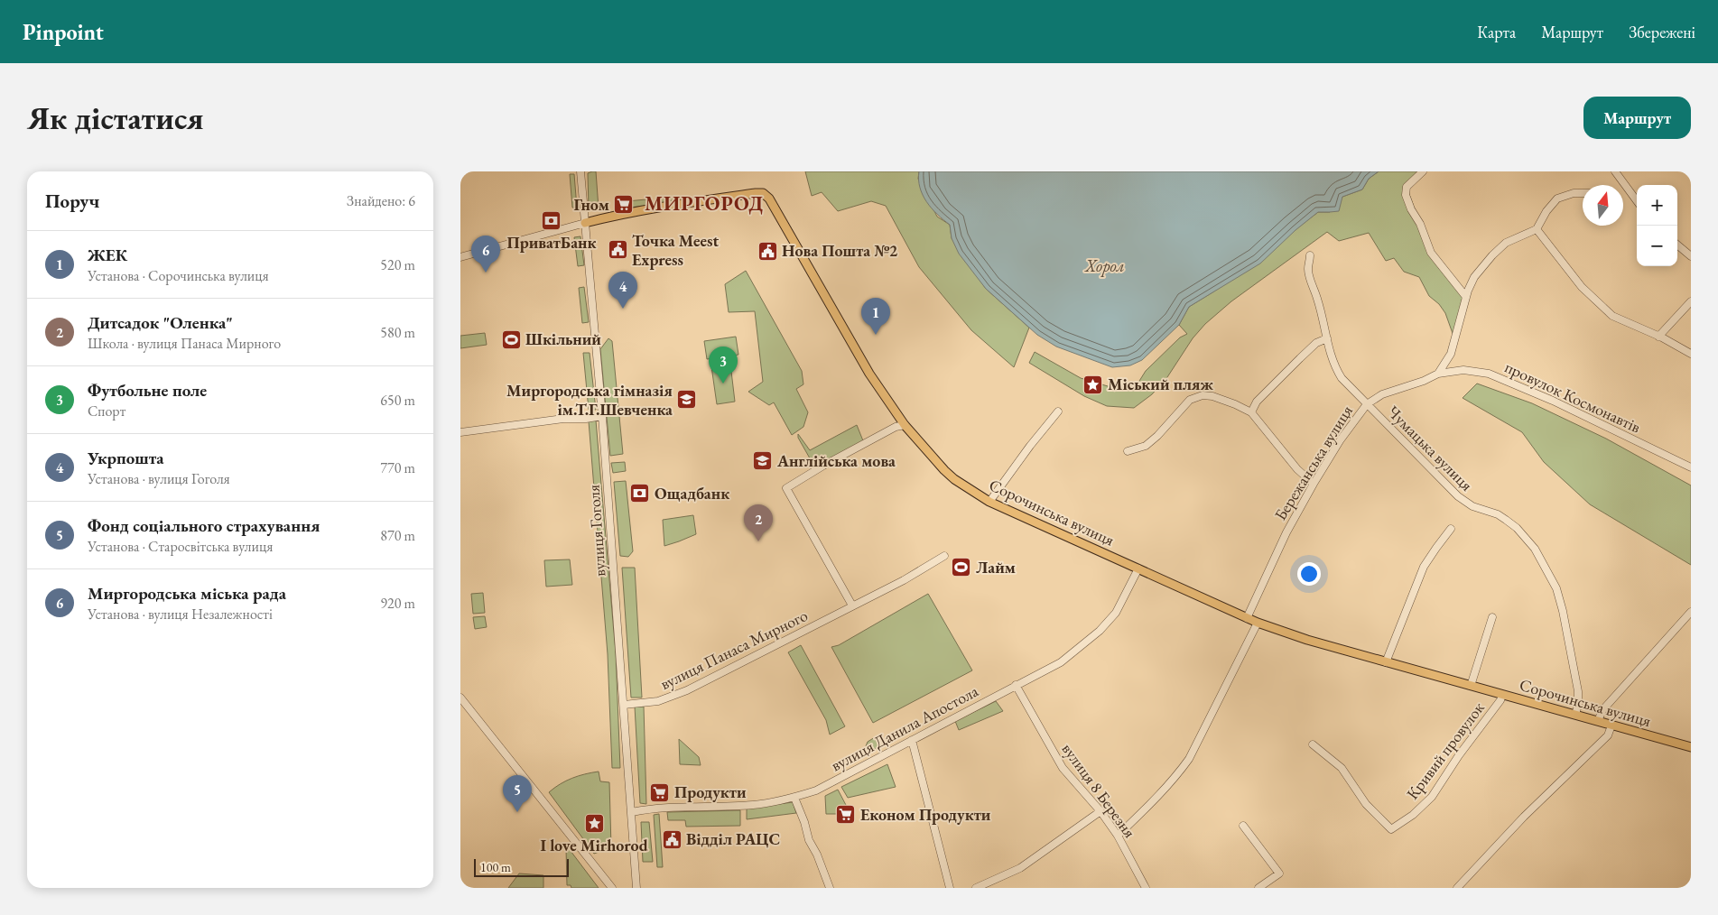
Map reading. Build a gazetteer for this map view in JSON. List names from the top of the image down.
{
  "streets": {
    "main road": ["Сорочинська вулиця"],
    "street": [
      "провулок Космонавтів",
      "Чумацька вулиця",
      "Бережанська вулиця",
      "вулиця Гоголя",
      "вулиця Панаса Мирного",
      "вулиця Данила Апостола",
      "Кривий провулок",
      "вулиця 8 Березня"
    ]
  },
  "crossings": [
    ["провулок Космонавтів", "Бережанська вулиця"],
    ["Чумацька вулиця", "Бережанська вулиця"],
    ["Чумацька вулиця", "Сорочинська вулиця"],
    ["Бережанська вулиця", "Сорочинська вулиця"],
    ["Сорочинська вулиця", "вулиця Гоголя"],
    ["Сорочинська вулиця", "вулиця Данила Апостола"],
    ["Сорочинська вулиця", "Кривий провулок"],
    ["вулиця Гоголя", "вулиця Панаса Мирного"],
    ["вулиця Гоголя", "вулиця Данила Апостола"],
    ["вулиця Данила Апостола", "вулиця 8 Березня"]
  ],
  "districts": ["МИРГОРОД"],
  "water": ["Хорол"],
  "places": {
    "supermarket": ["Гном", "Продукти", "Економ Продукти"],
    "bank": ["ПриватБанк", "Ощадбанк"],
    "public building": ["Точка Meest Express", "Нова Пошта №2", "Відділ РАЦС"],
    "sports": ["Шкільний", "Лайм"],
    "place": ["Міський пляж", "I love Mirhorod"],
    "school or university": ["Миргородська гімназія ім.Т.Г.Шевченка", "Англійська мова"]
  },
  "scale_bar": "100 m",
  "north": "top",
  "page": {
    "header": "Pinpoint",
    "nav": ["Карта", "Маршрут", "Збережені"],
    "buttons": "Маршрут",
    "title": "Як дістатися",
    "heading": ["Поруч", "Знайдено: 6"],
    "map_buttons": ["+", "−"],
    "list": [
      {
        "mark": "1",
        "name": "ЖЕК",
        "note": "Установа · Сорочинська вулиця",
        "value": "520 m"
      },
      {
        "mark": "2",
        "name": "Дитсадок \"Оленка\"",
        "note": "Школа · вулиця Панаса Мирного",
        "value": "580 m"
      },
      {
        "mark": "3",
        "name": "Футбольне поле",
        "note": "Спорт",
        "value": "650 m"
      },
      {
        "mark": "4",
        "name": "Укрпошта",
        "note": "Установа · вулиця Гоголя",
        "value": "770 m"
      },
      {
        "mark": "5",
        "name": "Фонд соціального страхування",
        "note": "Установа · Старосвітська вулиця",
        "value": "870 m"
      },
      {
        "mark": "6",
        "name": "Миргородська міська рада",
        "note": "Установа · вулиця Незалежності",
        "value": "920 m"
      }
    ],
    "pins": [
      "6",
      "4",
      "1",
      "3",
      "2",
      "5"
    ],
    "scale": "100 m"
  }
}
